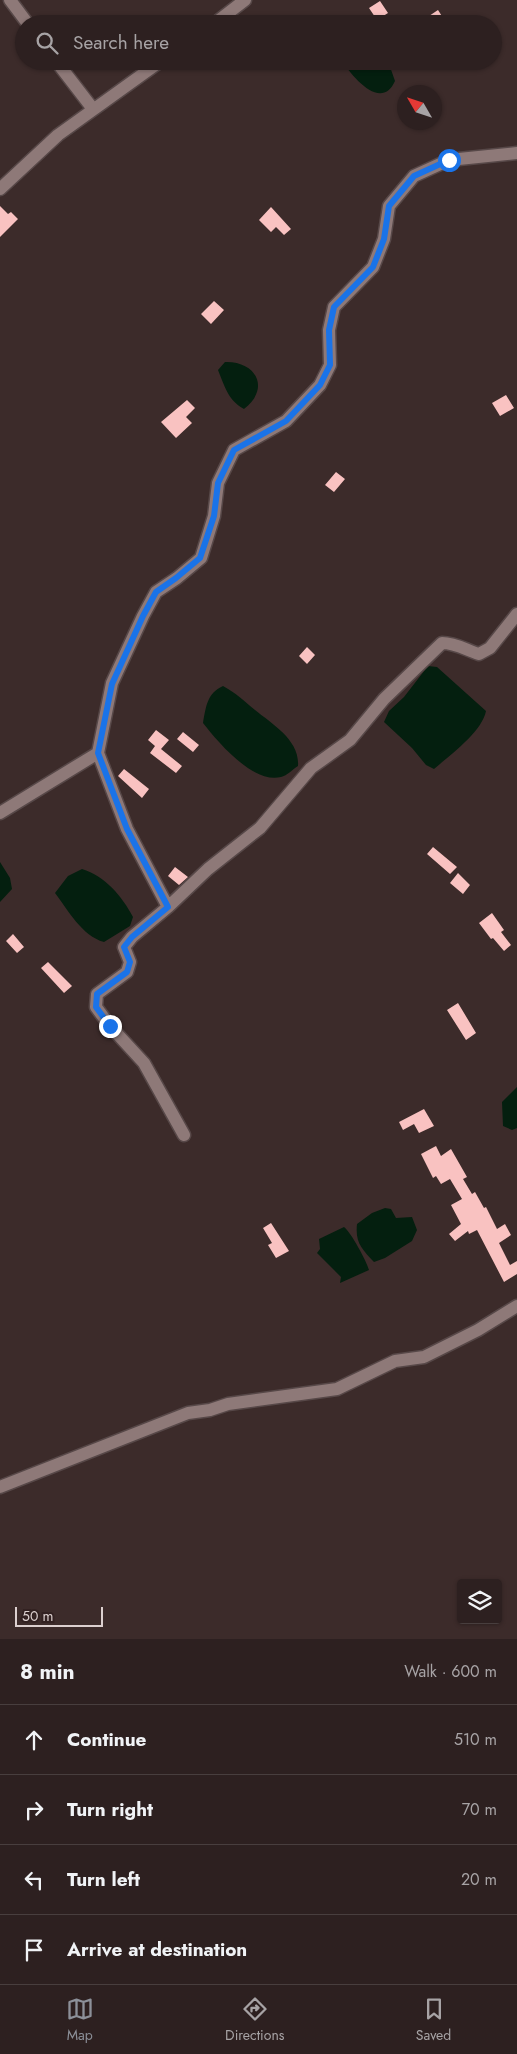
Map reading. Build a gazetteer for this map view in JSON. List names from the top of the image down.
{
  "scale_bar": "50 m",
  "north": "top left",
  "page": {
    "search": "Search here",
    "scale": "50 m",
    "heading": ["8 min", "Walk · 600 m"],
    "list": [
      ["Continue", "510 m"],
      ["Turn right", "70 m"],
      ["Turn left", "20 m"],
      "Arrive at destination"
    ],
    "nav": ["Map", "Directions", "Saved"]
  }
}
